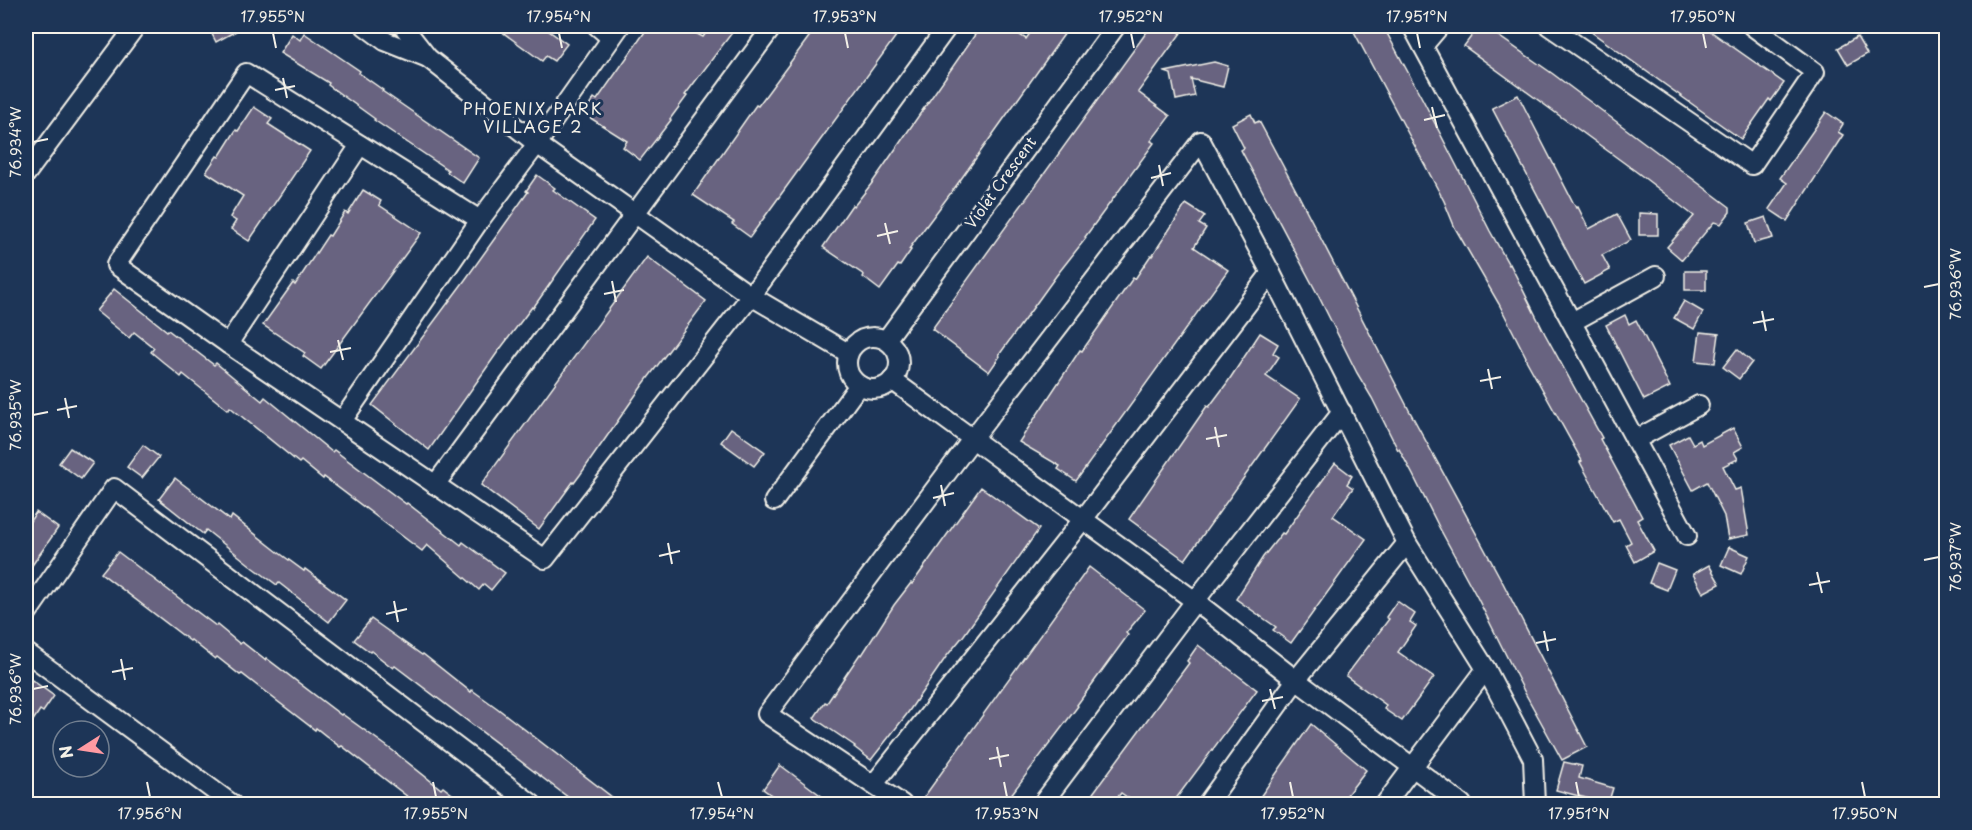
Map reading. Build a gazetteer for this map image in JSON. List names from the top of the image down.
{
  "streets": {
    "street": ["Violet Crescent"]
  },
  "districts": ["PHOENIX PARK VILLAGE 2"],
  "north": "left",
  "coordinates": [
    "17.955°N",
    "17.954°N",
    "17.953°N",
    "17.952°N",
    "17.951°N",
    "17.950°N",
    "76.934°W",
    "76.936°W",
    "76.935°W",
    "76.937°W",
    "17.956°N"
  ]
}
